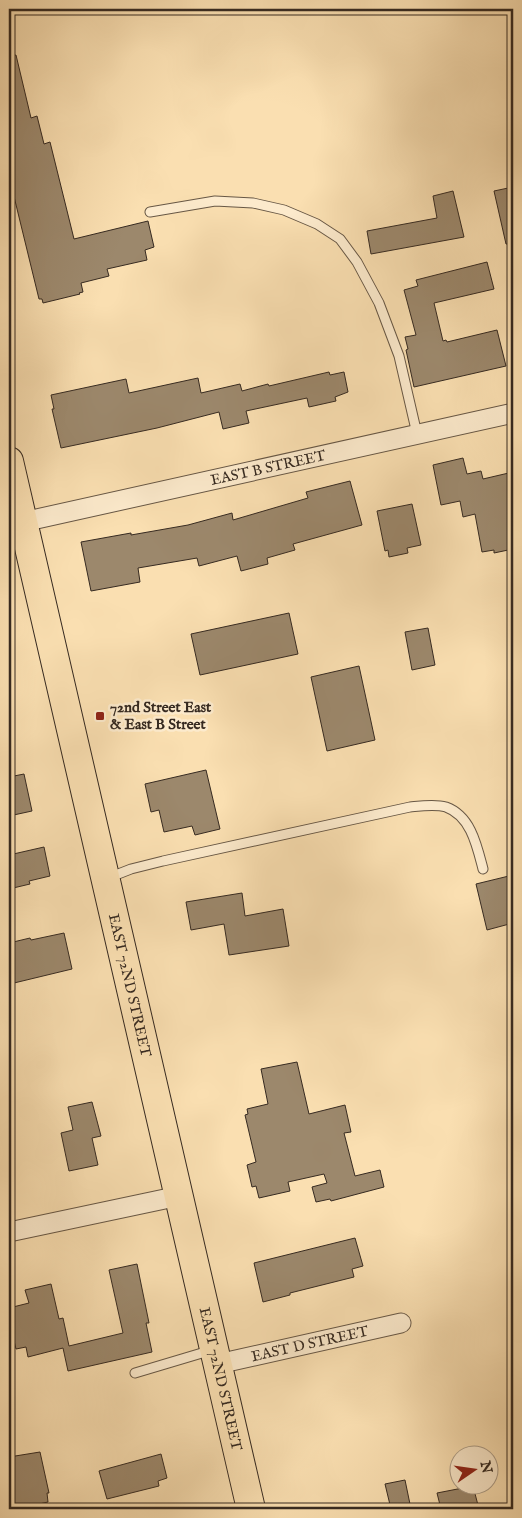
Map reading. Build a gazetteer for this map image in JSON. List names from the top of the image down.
{
  "streets": {
    "main road": ["EAST 72ND STREET"],
    "street": ["EAST B STREET", "EAST D STREET"]
  },
  "crossings": [
    ["EAST B STREET", "EAST 72ND STREET"],
    ["EAST 72ND STREET", "EAST D STREET"]
  ],
  "places": {
    "transit": ["72nd Street East & East B Street"]
  },
  "north": "right"
}
